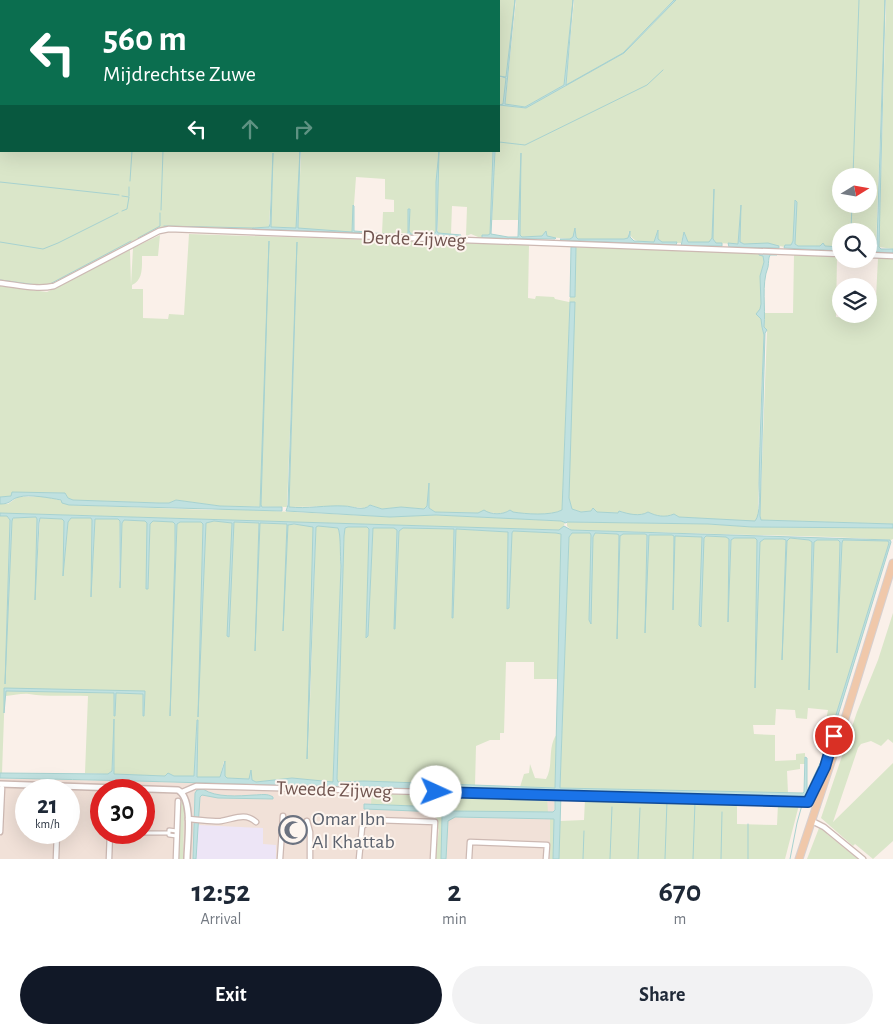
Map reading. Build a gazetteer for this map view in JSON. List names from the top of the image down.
{
  "streets": {
    "street": ["Derde Zijweg", "Tweede Zijweg"]
  },
  "places": {
    "mosque": ["Omar Ibn Al Khattab"]
  },
  "north": "right",
  "page": {
    "turn": ["560 m", "Mijdrechtse Zuwe"],
    "speed": "21 km/h",
    "limit": "30",
    "eta": [
      "12:52",
      "Arrival",
      "2",
      "min",
      "670",
      "m"
    ],
    "buttons": ["Exit", "Share"]
  }
}
